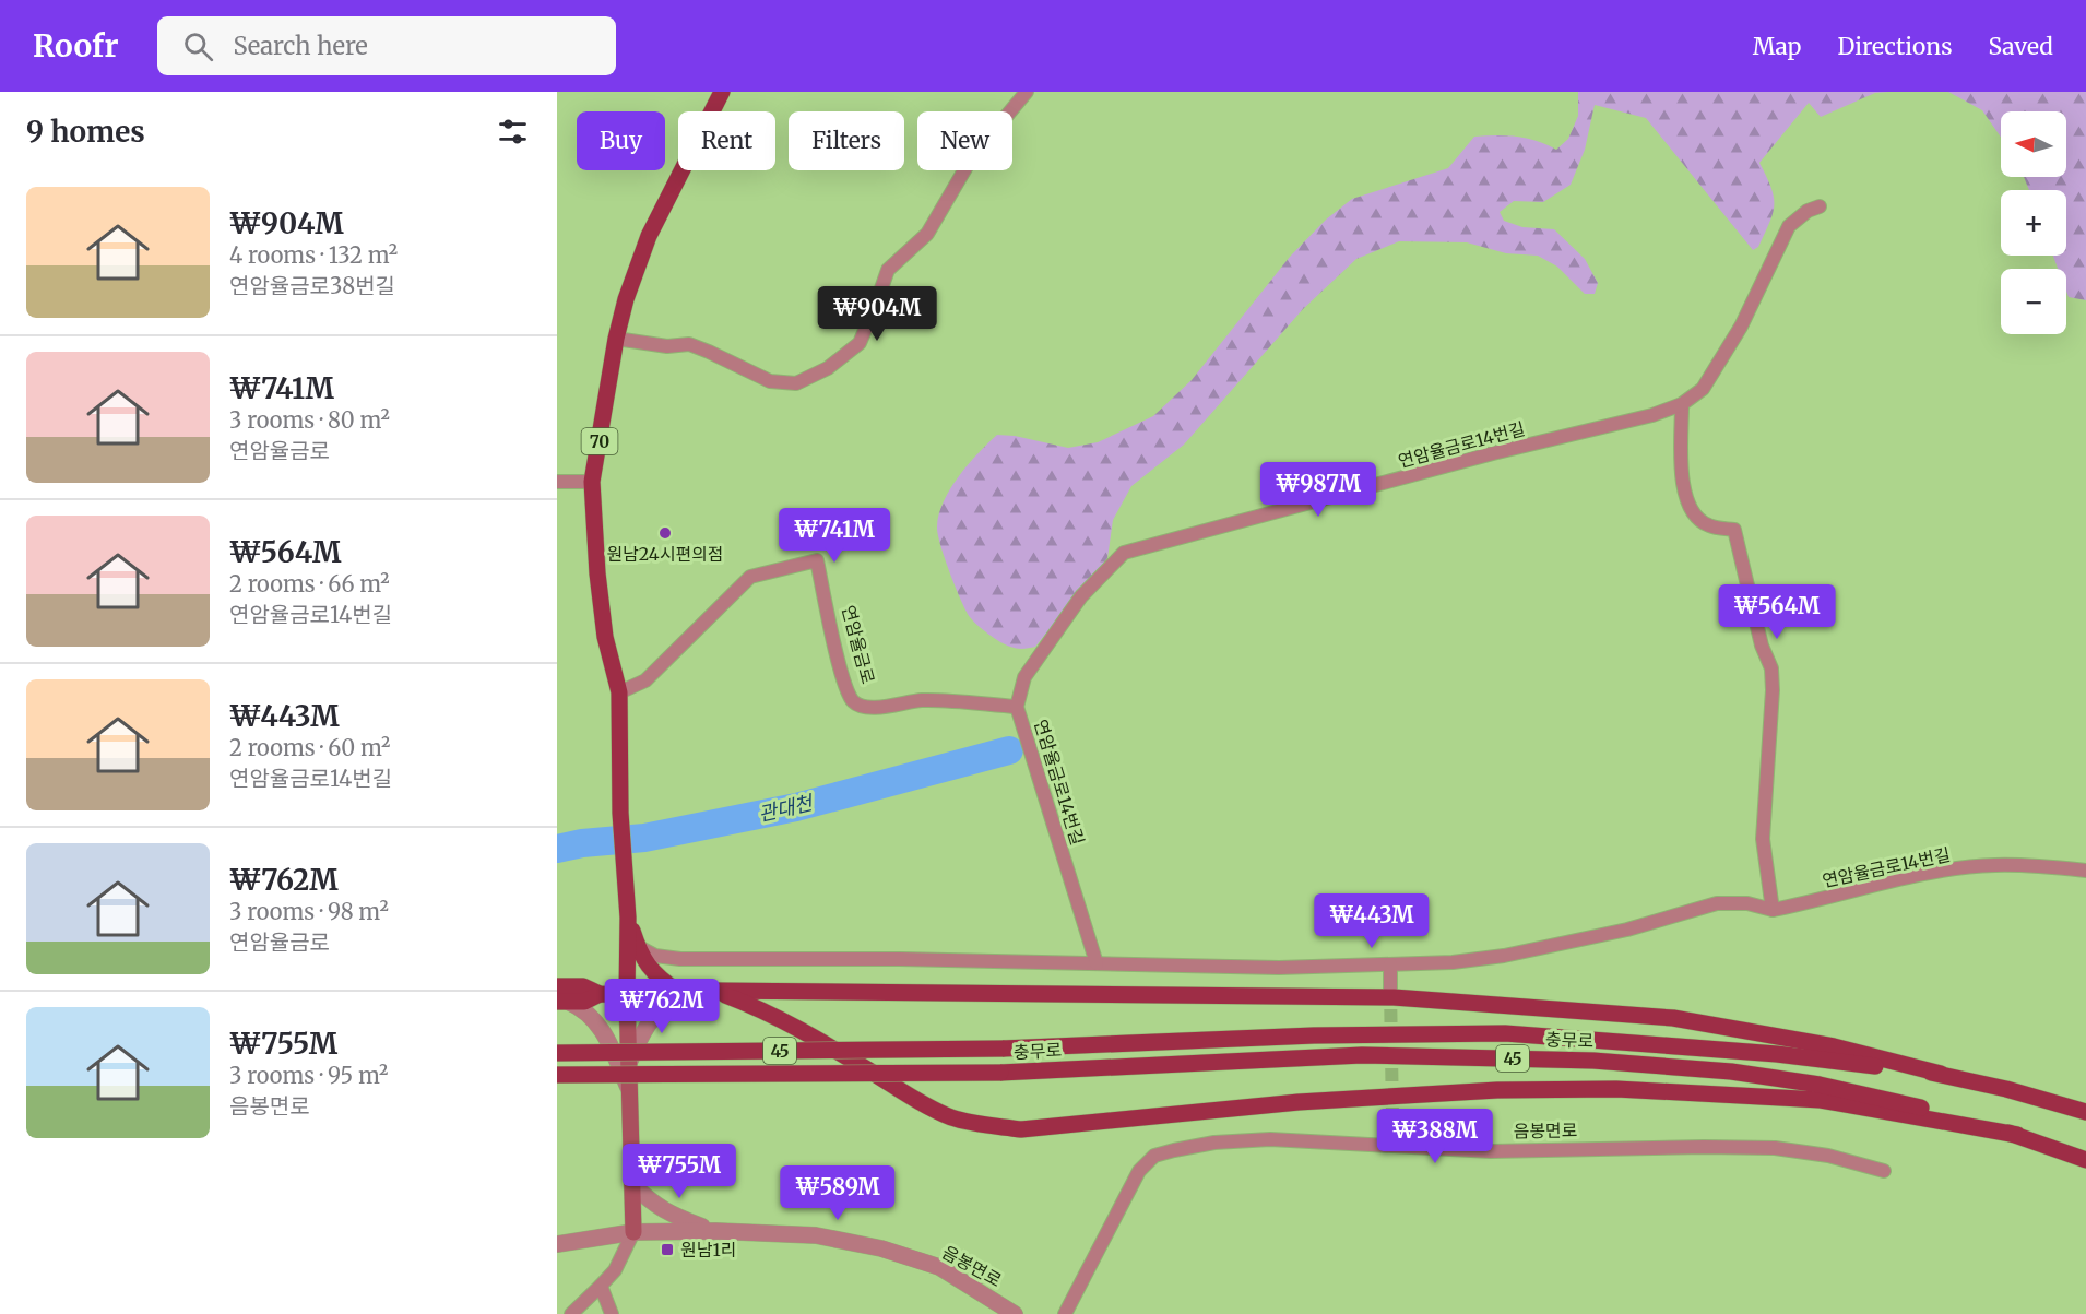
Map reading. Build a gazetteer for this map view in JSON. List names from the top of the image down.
{
  "streets": {
    "main road": ["70", "충무로", "45"],
    "street": ["연암율금로14번길", "연암율금로", "음봉면로"]
  },
  "crossings": [
    ["70", "연암율금로"],
    ["70", "음봉면로"],
    ["연암율금로14번길", "연암율금로"]
  ],
  "water": ["관대천"],
  "places": {
    "other": ["원남24시편의점"],
    "transit": ["원남1리"]
  },
  "north": "left",
  "page": {
    "header": "Roofr",
    "search": "Search here",
    "nav": ["Map", "Directions", "Saved"],
    "heading": "9 homes",
    "map_buttons": ["+", "−"],
    "chip": [
      "Buy",
      "Rent",
      "Filters",
      "New"
    ],
    "list": [
      {
        "name": "₩904M",
        "note": "4 rooms · 132 m² · 연암율금로38번길"
      },
      {
        "name": "₩741M",
        "note": "3 rooms · 80 m² · 연암율금로"
      },
      {
        "name": "₩564M",
        "note": "2 rooms · 66 m² · 연암율금로14번길"
      },
      {
        "name": "₩443M",
        "note": "2 rooms · 60 m² · 연암율금로14번길"
      },
      {
        "name": "₩762M",
        "note": "3 rooms · 98 m² · 연암율금로"
      },
      {
        "name": "₩755M",
        "note": "3 rooms · 95 m² · 음봉면로"
      }
    ],
    "price": [
      "₩904M",
      "₩987M",
      "₩741M",
      "₩564M",
      "₩443M",
      "₩762M",
      "₩388M",
      "₩755M",
      "₩589M"
    ]
  }
}
